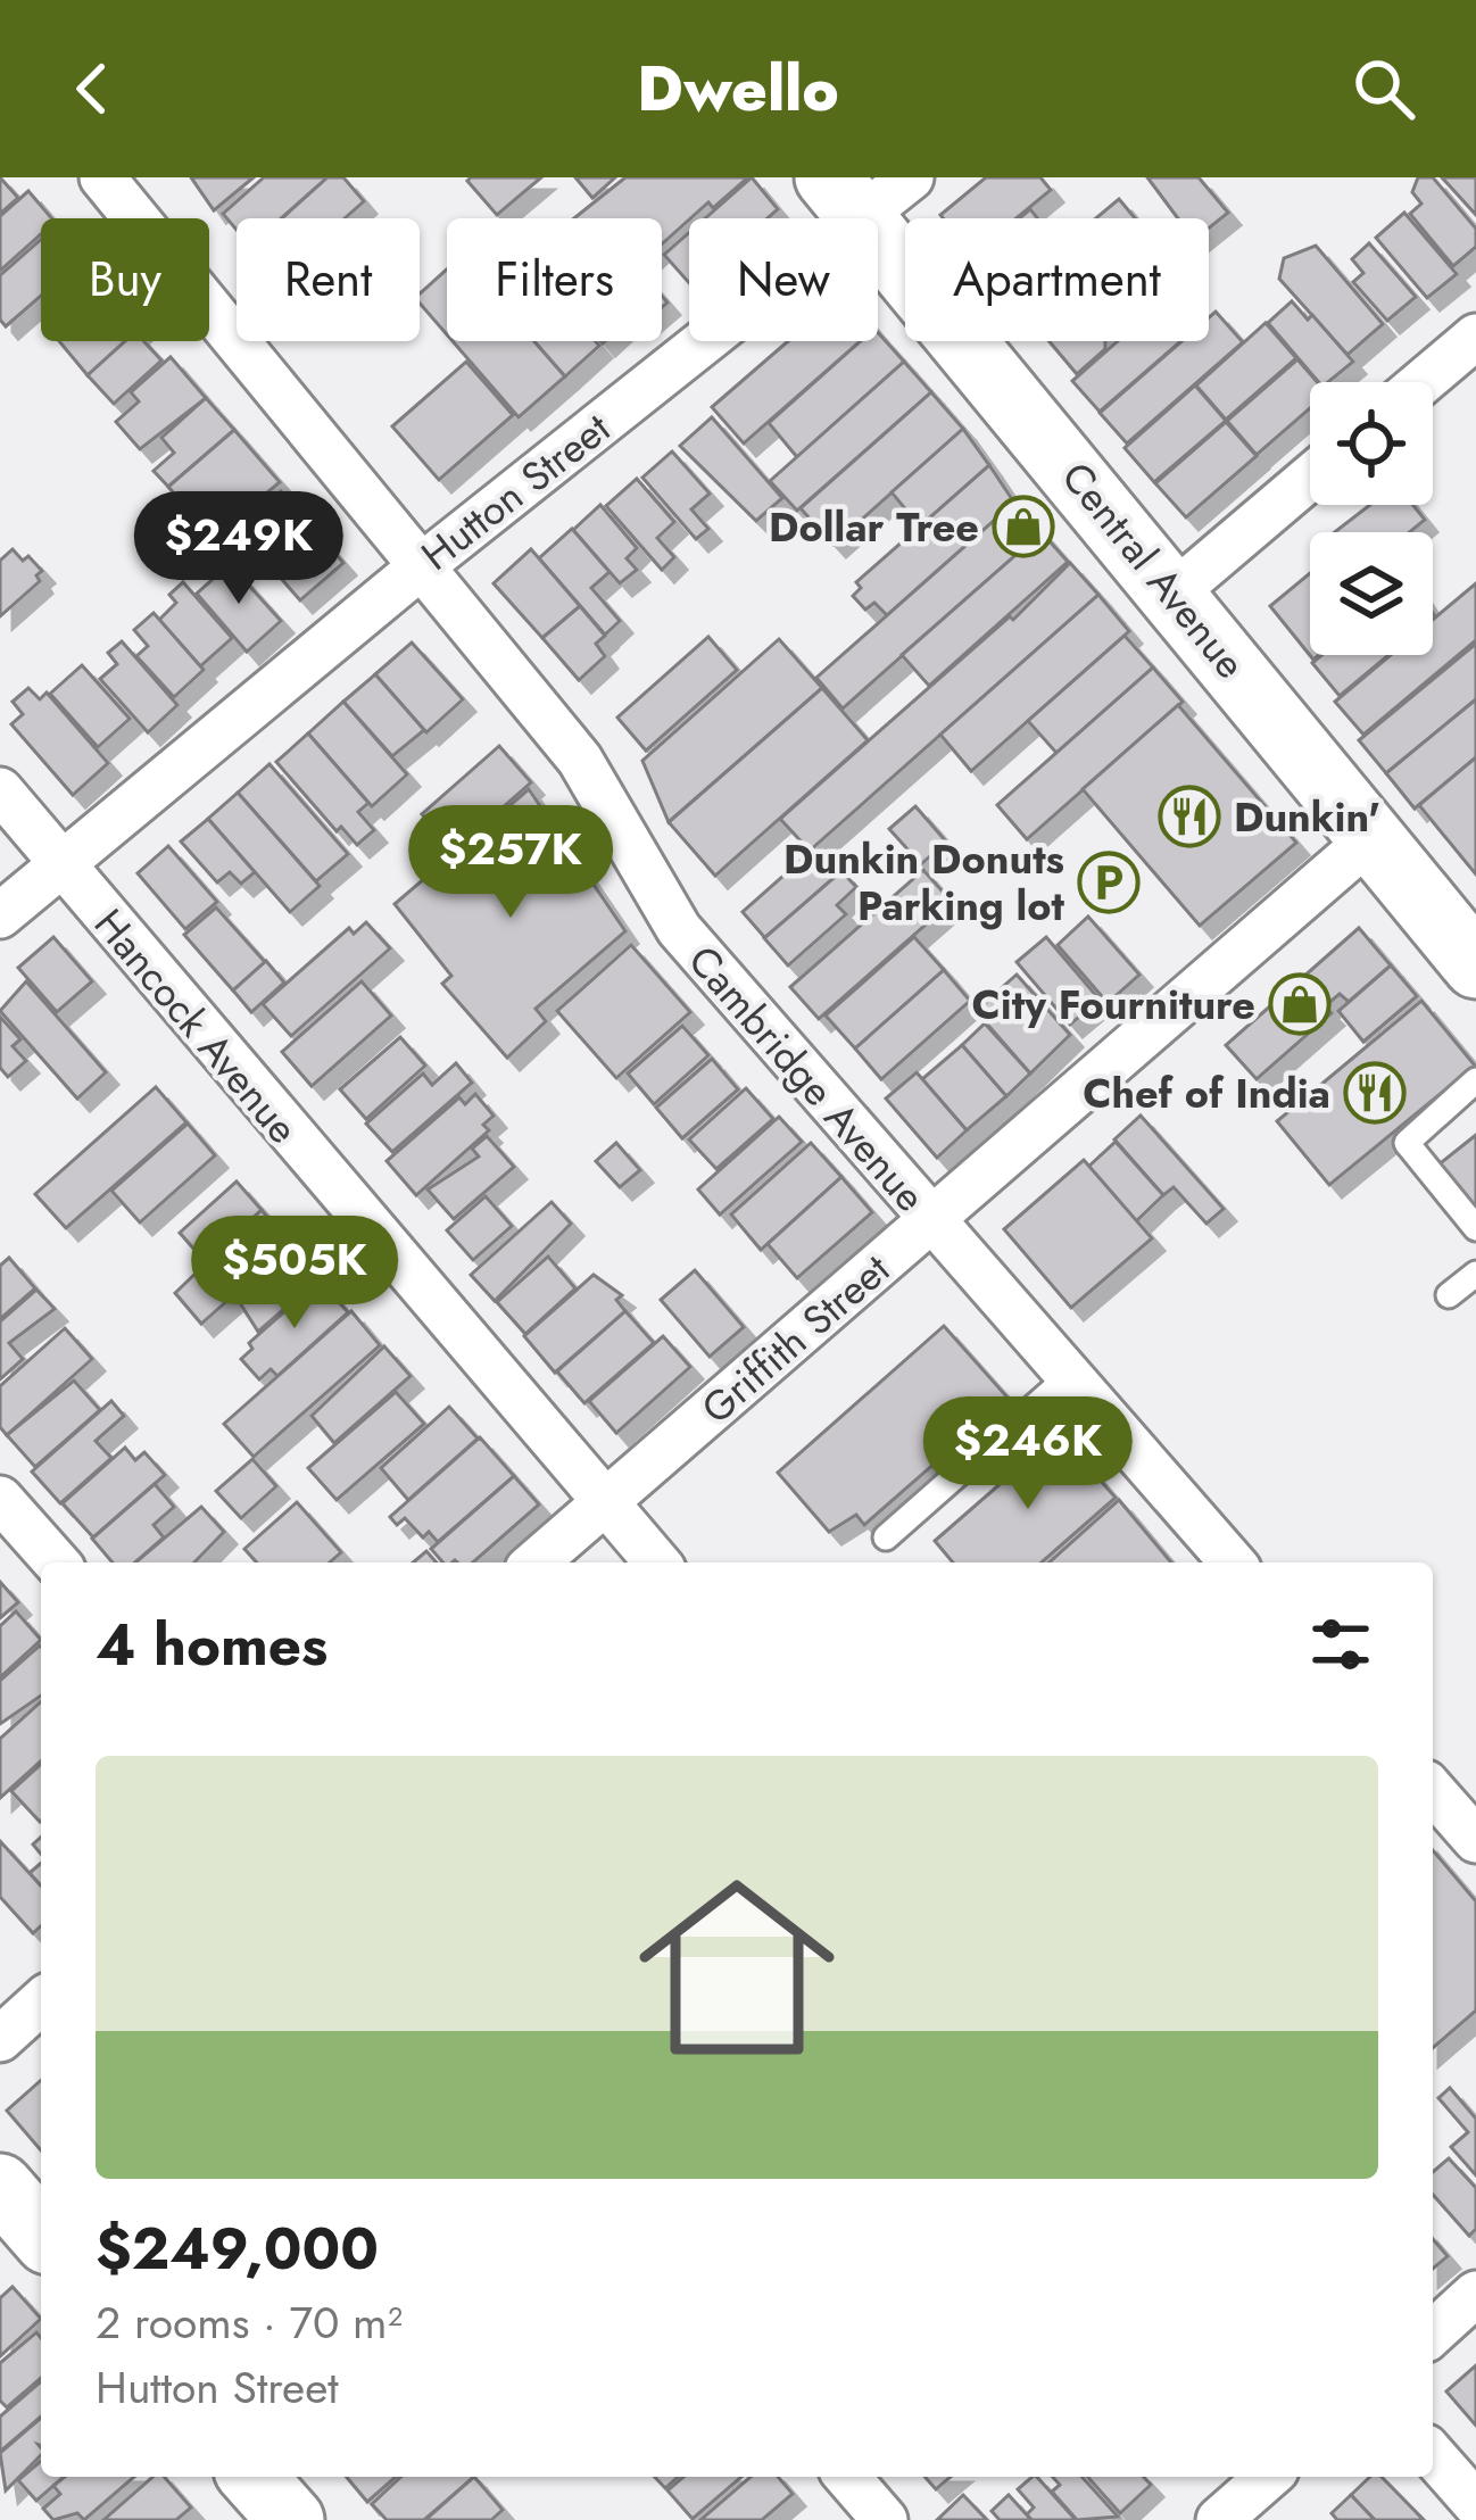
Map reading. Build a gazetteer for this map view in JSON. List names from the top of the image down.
{
  "streets": {
    "main road": ["Central Avenue"],
    "street": [
      "Hutton Street",
      "Hancock Avenue",
      "Cambridge Avenue",
      "Griffith Street"
    ]
  },
  "crossings": [
    ["Hutton Street", "Central Avenue"],
    ["Hutton Street", "Hancock Avenue"],
    ["Hutton Street", "Cambridge Avenue"],
    ["Central Avenue", "Griffith Street"],
    ["Hancock Avenue", "Griffith Street"],
    ["Cambridge Avenue", "Griffith Street"]
  ],
  "places": {
    "shop": ["Dollar Tree", "City Fourniture"],
    "restaurant": ["Dunkin'", "Chef of India"],
    "parking": ["Dunkin Donuts Parking lot"]
  },
  "page": {
    "header": "Dwello",
    "chip": [
      "Buy",
      "Rent",
      "Filters",
      "New",
      "Apartment"
    ],
    "price": [
      "$249K",
      "$257K",
      "$505K",
      "$246K"
    ],
    "heading": "4 homes",
    "list": [
      {
        "name": "$249,000",
        "note": "2 rooms · 70 m² · Hutton Street"
      }
    ]
  }
}
